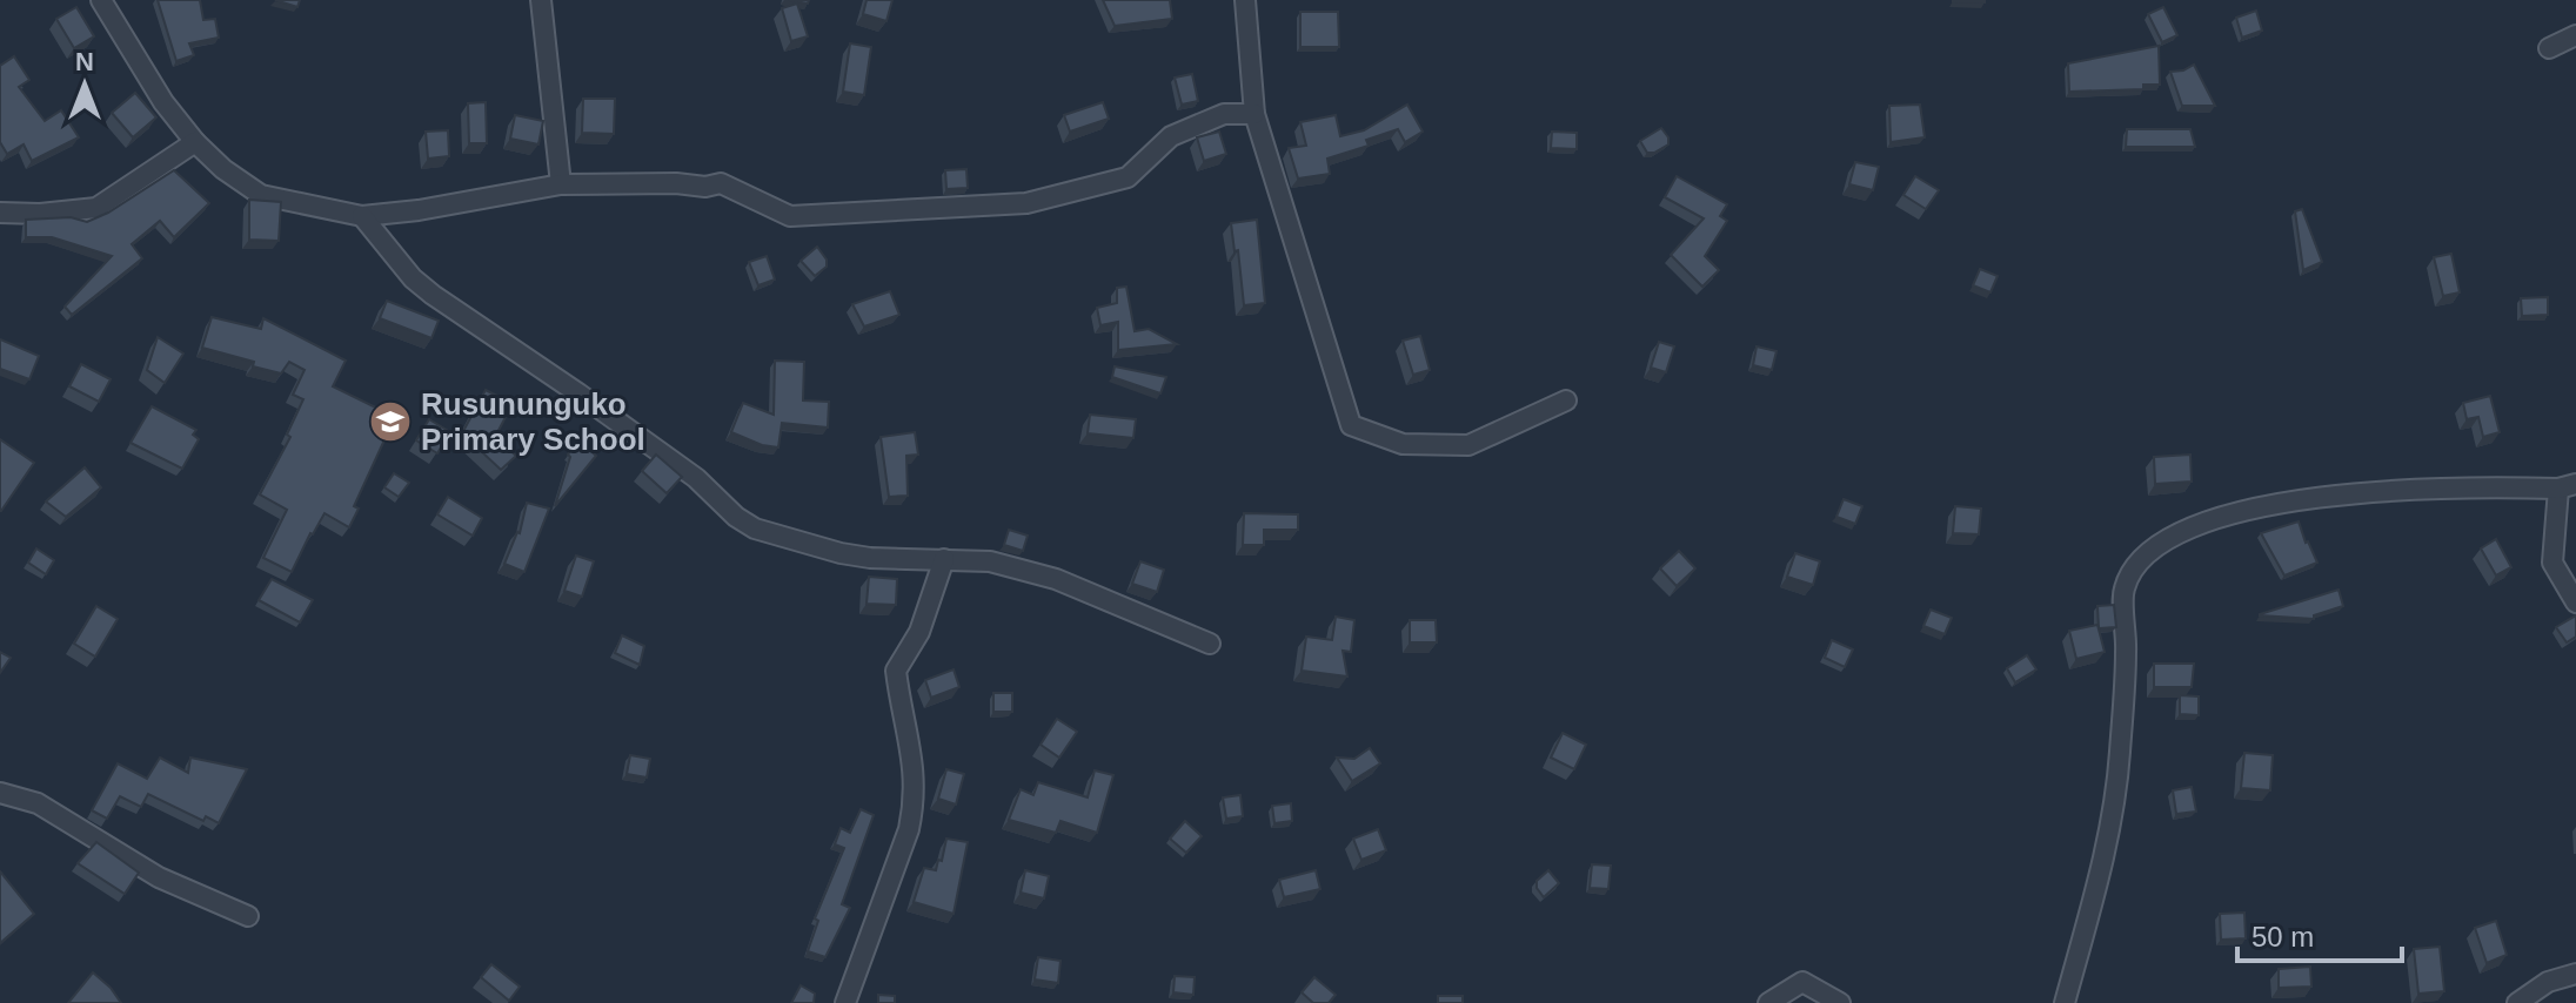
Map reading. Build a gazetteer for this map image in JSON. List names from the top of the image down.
{
  "places": {
    "school or university": ["Rusununguko Primary School"]
  },
  "scale_bar": "50 m",
  "north": "top"
}
